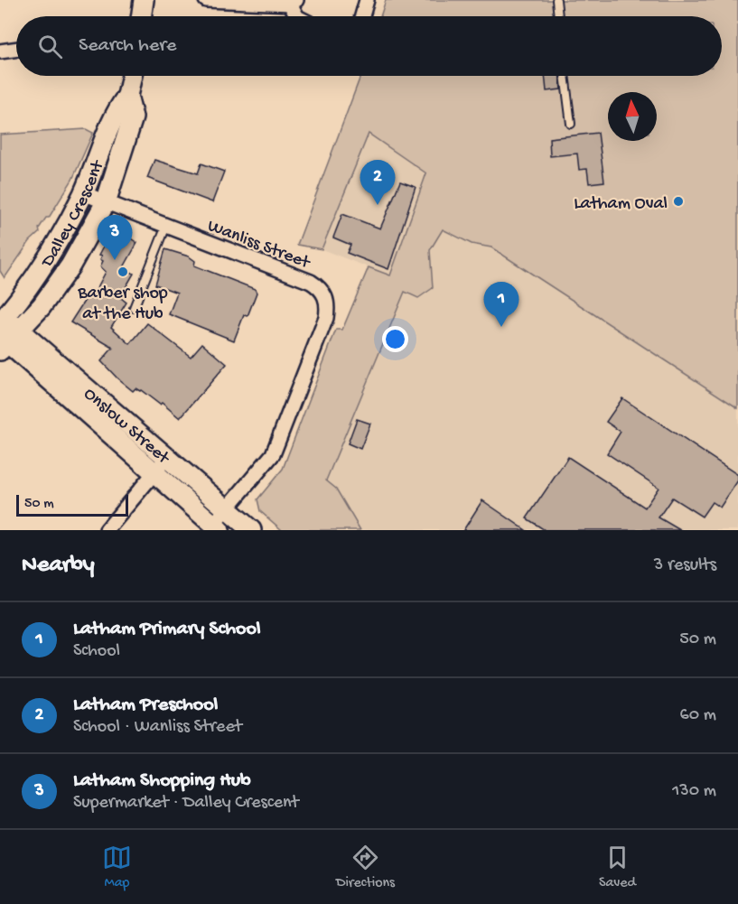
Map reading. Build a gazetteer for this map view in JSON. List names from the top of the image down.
{
  "streets": {
    "street": ["Dalley Crescent", "Wanliss Street", "Onslow Street"]
  },
  "crossings": [
    ["Dalley Crescent", "Wanliss Street"],
    ["Dalley Crescent", "Onslow Street"],
    ["Wanliss Street", "Onslow Street"]
  ],
  "places": ["Latham Oval", "Barber shop at the Hub"],
  "scale_bar": "50 m",
  "north": "top",
  "page": {
    "search": "Search here",
    "pins": ["2", "3", "1"],
    "scale": "50 m",
    "heading": ["Nearby", "3 results"],
    "list": [
      {
        "mark": "1",
        "name": "Latham Primary School",
        "note": "School",
        "value": "50 m"
      },
      {
        "mark": "2",
        "name": "Latham Preschool",
        "note": "School · Wanliss Street",
        "value": "60 m"
      },
      {
        "mark": "3",
        "name": "Latham Shopping Hub",
        "note": "Supermarket · Dalley Crescent",
        "value": "130 m"
      }
    ],
    "nav": ["Map", "Directions", "Saved"]
  }
}
